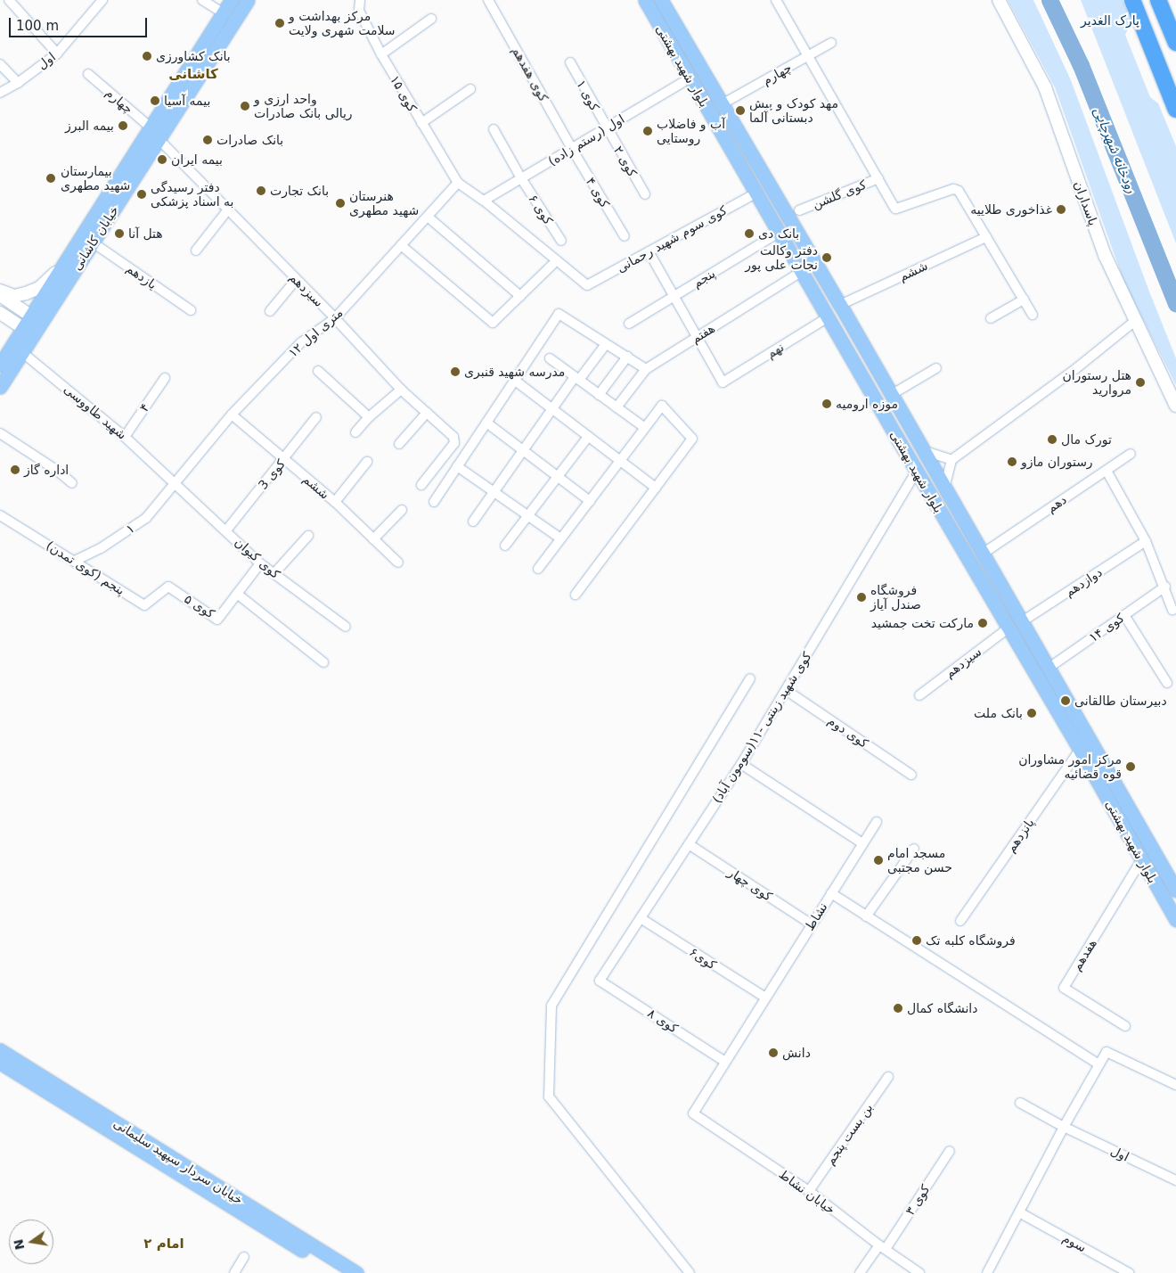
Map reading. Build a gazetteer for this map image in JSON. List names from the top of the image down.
{
  "streets": {
    "main road": [
      "بلوار شهید بهشتی",
      "پاسداران",
      "خیابان کاشانی",
      "خیابان سردار سپهبد سلیمانی"
    ],
    "street": [
      "اول",
      "کوی هفدهم",
      "چهارم",
      "کوی ۱۵",
      "کوی ۱",
      "اول (رستم زاده)",
      "کوی ۲",
      "کوی ۴",
      "کوی گلشن",
      "کوی ۶",
      "کوی سوم شهید رحمانی",
      "ششم",
      "یازدهم",
      "پنجم",
      "سیزدهم",
      "۱۲ متری اول",
      "هفتم",
      "نهم",
      "۴",
      "شهید طاووسی",
      "کوی 3",
      "دهم",
      "۱",
      "کوی کیوان",
      "پنجم (کوی تمدن)",
      "دوازدهم",
      "کوی ۵",
      "کوی ۱۴",
      "کوی شهید زینتی -۱۱(سومون آباد)",
      "کوی دوم",
      "پانزدهم",
      "کوی چهار",
      "نشاط",
      "هفدهم",
      "کوی۶",
      "کوی ۸",
      "بن بست پنجم",
      "خیابان نشاط",
      "کوی ۳",
      "سوم"
    ]
  },
  "crossings": [
    ["بلوار شهید بهشتی", "چهارم"],
    ["بلوار شهید بهشتی", "اول (رستم زاده)"],
    ["بلوار شهید بهشتی", "کوی سوم شهید رحمانی"],
    ["بلوار شهید بهشتی", "ششم"],
    ["بلوار شهید بهشتی", "پنجم"],
    ["بلوار شهید بهشتی", "سیزدهم"],
    ["بلوار شهید بهشتی", "هفتم"],
    ["بلوار شهید بهشتی", "نهم"],
    ["بلوار شهید بهشتی", "دهم"],
    ["بلوار شهید بهشتی", "دوازدهم"],
    ["بلوار شهید بهشتی", "کوی ۱۴"],
    ["بلوار شهید بهشتی", "کوی شهید زینتی -۱۱(سومون آباد)"],
    ["بلوار شهید بهشتی", "پانزدهم"],
    ["بلوار شهید بهشتی", "هفدهم"],
    ["کوی هفدهم", "اول (رستم زاده)"],
    ["کوی هفدهم", "کوی ۴"],
    ["چهارم", "خیابان کاشانی"],
    ["چهارم", "سیزدهم"],
    ["کوی ۱۵", "۱۲ متری اول"],
    ["کوی ۱", "اول (رستم زاده)"],
    ["کوی ۱", "کوی ۲"],
    ["اول (رستم زاده)", "کوی ۲"],
    ["اول (رستم زاده)", "کوی ۴"],
    ["اول (رستم زاده)", "کوی ۶"],
    ["خیابان کاشانی", "یازدهم"],
    ["خیابان کاشانی", "سیزدهم"],
    ["خیابان کاشانی", "شهید طاووسی"],
    ["ششم", "۱۲ متری اول"],
    ["ششم", "کوی 3"],
    ["سیزدهم", "۱۲ متری اول"],
    ["۱۲ متری اول", "شهید طاووسی"],
    ["۱۲ متری اول", "۱"],
    ["۱۲ متری اول", "کوی کیوان"],
    ["هفتم", "نهم"],
    ["۴", "شهید طاووسی"],
    ["شهید طاووسی", "۱"],
    ["شهید طاووسی", "کوی کیوان"],
    ["کوی 3", "کوی کیوان"],
    ["۱", "کوی کیوان"],
    ["۱", "پنجم (کوی تمدن)"],
    ["کوی کیوان", "کوی ۵"],
    ["پنجم (کوی تمدن)", "کوی ۵"],
    ["کوی شهید زینتی -۱۱(سومون آباد)", "کوی دوم"],
    ["کوی شهید زینتی -۱۱(سومون آباد)", "کوی چهار"],
    ["کوی شهید زینتی -۱۱(سومون آباد)", "کوی۶"],
    ["کوی شهید زینتی -۱۱(سومون آباد)", "کوی ۸"],
    ["کوی چهار", "نشاط"],
    ["نشاط", "کوی۶"],
    ["نشاط", "کوی ۸"],
    ["نشاط", "خیابان نشاط"],
    ["بن بست پنجم", "خیابان نشاط"],
    ["خیابان نشاط", "کوی ۳"]
  ],
  "districts": ["کاشانی", "امام ۲"],
  "water": ["رودخانه شهرچایی"],
  "parks": ["پارک الغدیر"],
  "places": [
    "مرکز بهداشت و سلامت شهری ولایت",
    "بانک کشاورزی",
    "بیمه آسیا",
    "واحد ارزی و ریالی بانک صادرات",
    "مهد کودک و پیش دبستانی آلما",
    "بیمه البرز",
    "آب و فاضلاب روستایی",
    "بانک صادرات",
    "بیمه ایران",
    "بیمارستان شهید مطهری",
    "بانک تجارت",
    "دفتر رسیدگی به اسناد پزشکی",
    "هنرستان شهید مطهری",
    "غذاخوری طلاییه",
    "هتل آنا",
    "بانک دی",
    "دفتر وکالت نجات علی پور",
    "مدرسه شهید قنبری",
    "هتل رستوران مروارید",
    "موزه ارومیه",
    "تورک مال",
    "رستوران مازو",
    "اداره گاز",
    "فروشگاه صندل آیاز",
    "مارکت تخت جمشید",
    "دبیرستان طالقانی",
    "بانک ملت",
    "مرکز امور مشاوران قوه قضائیه",
    "مسجد امام حسن مجتبی",
    "فروشگاه کلبه تک",
    "دانشگاه کمال",
    "دانش"
  ],
  "scale_bar": "100 m",
  "north": "left"
}
